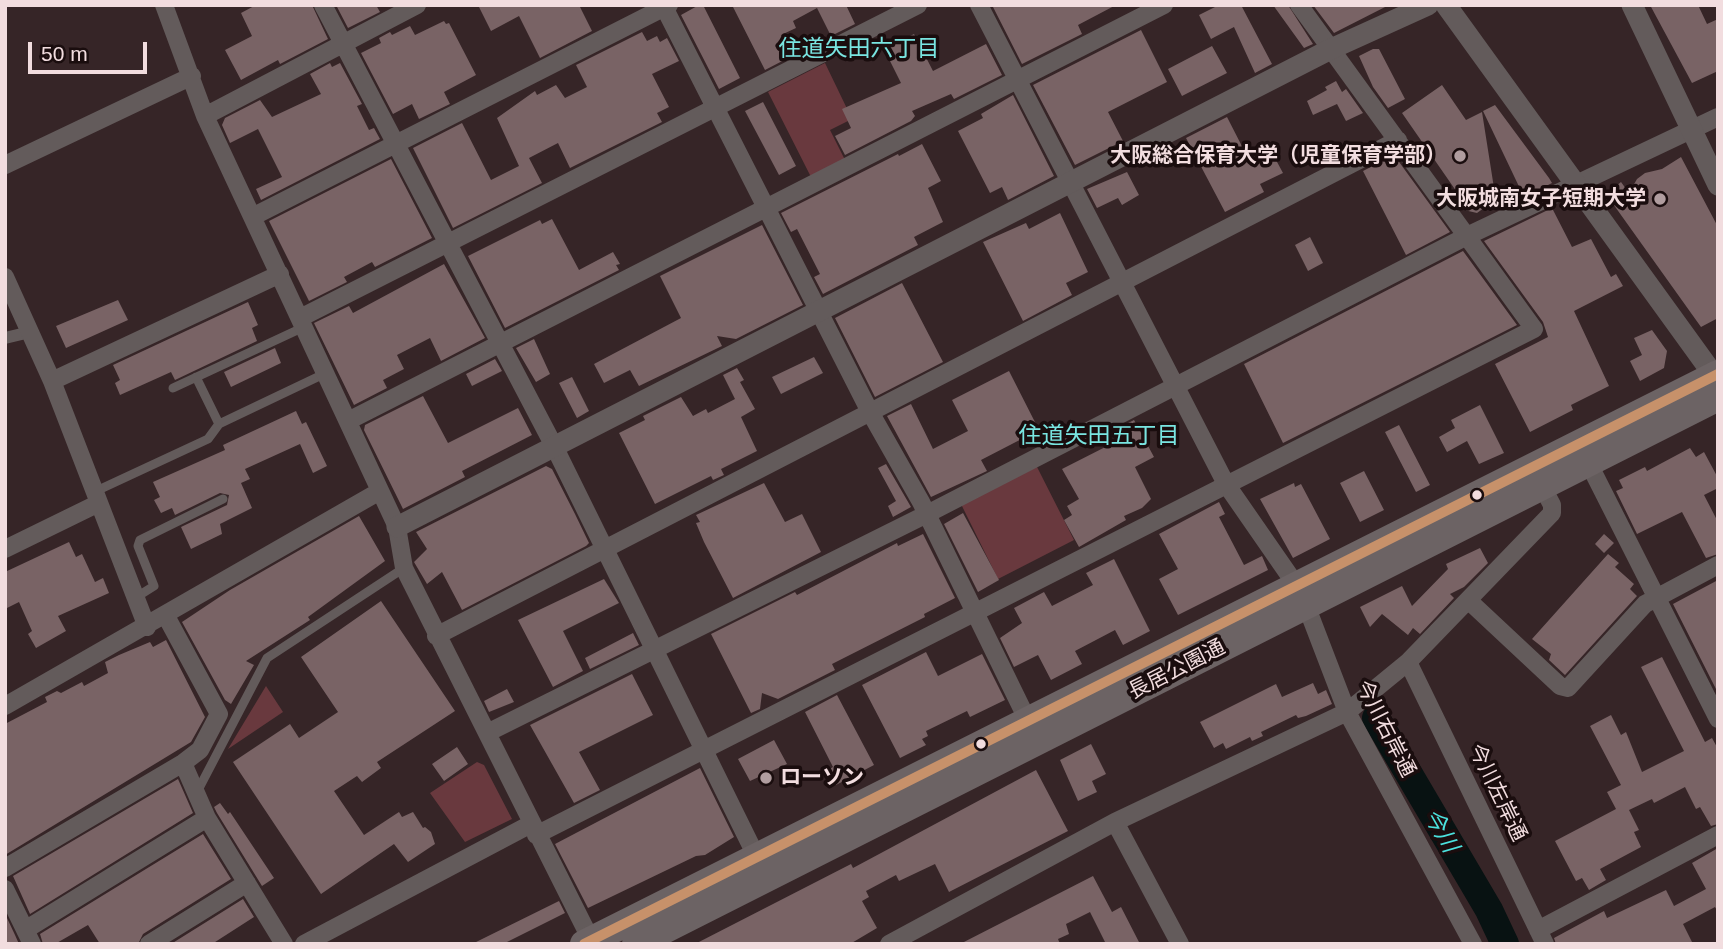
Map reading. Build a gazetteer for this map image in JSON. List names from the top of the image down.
{
  "streets": {
    "highway": ["長居公園通"],
    "street": ["今川右岸通", "今川左岸通"]
  },
  "crossings": [
    ["長居公園通", "今川右岸通"]
  ],
  "districts": ["住道矢田六丁目", "住道矢田五丁目"],
  "water": ["今川"],
  "places": ["大阪総合保育大学（児童保育学部）", "大阪城南女子短期大学", "ローソン"],
  "scale_bar": "50 m"
}
